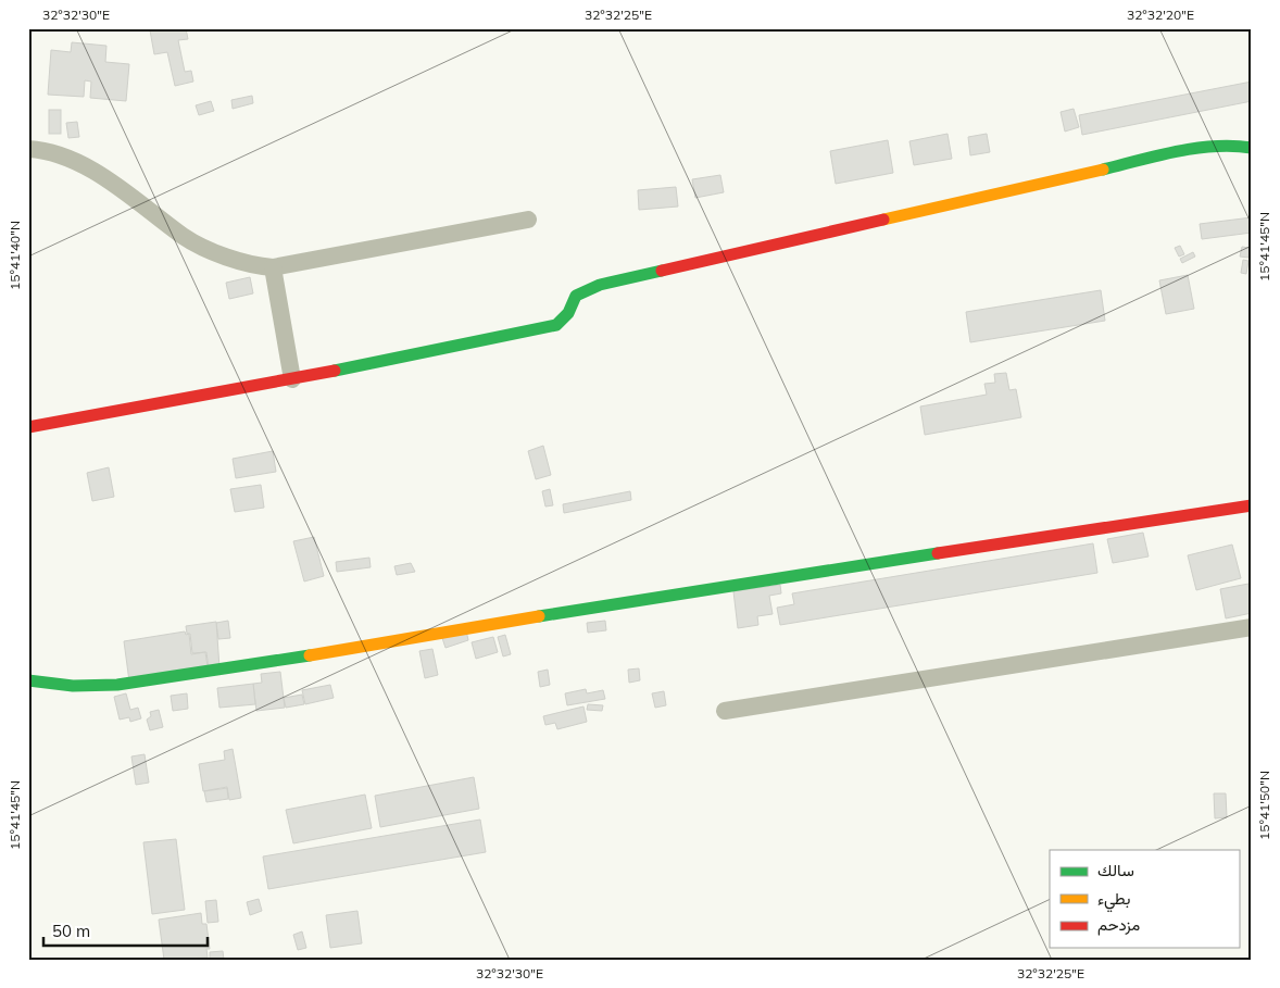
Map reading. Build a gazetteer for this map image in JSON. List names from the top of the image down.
{
  "legend": ["سالك", "بطيء", "مزدحم"],
  "scale_bar": "50 m",
  "coordinates": [
    "32°32'30\"E",
    "32°32'25\"E",
    "32°32'20\"E",
    "15°41'45\"N",
    "15°41'40\"N",
    "15°41'50\"N"
  ]
}
